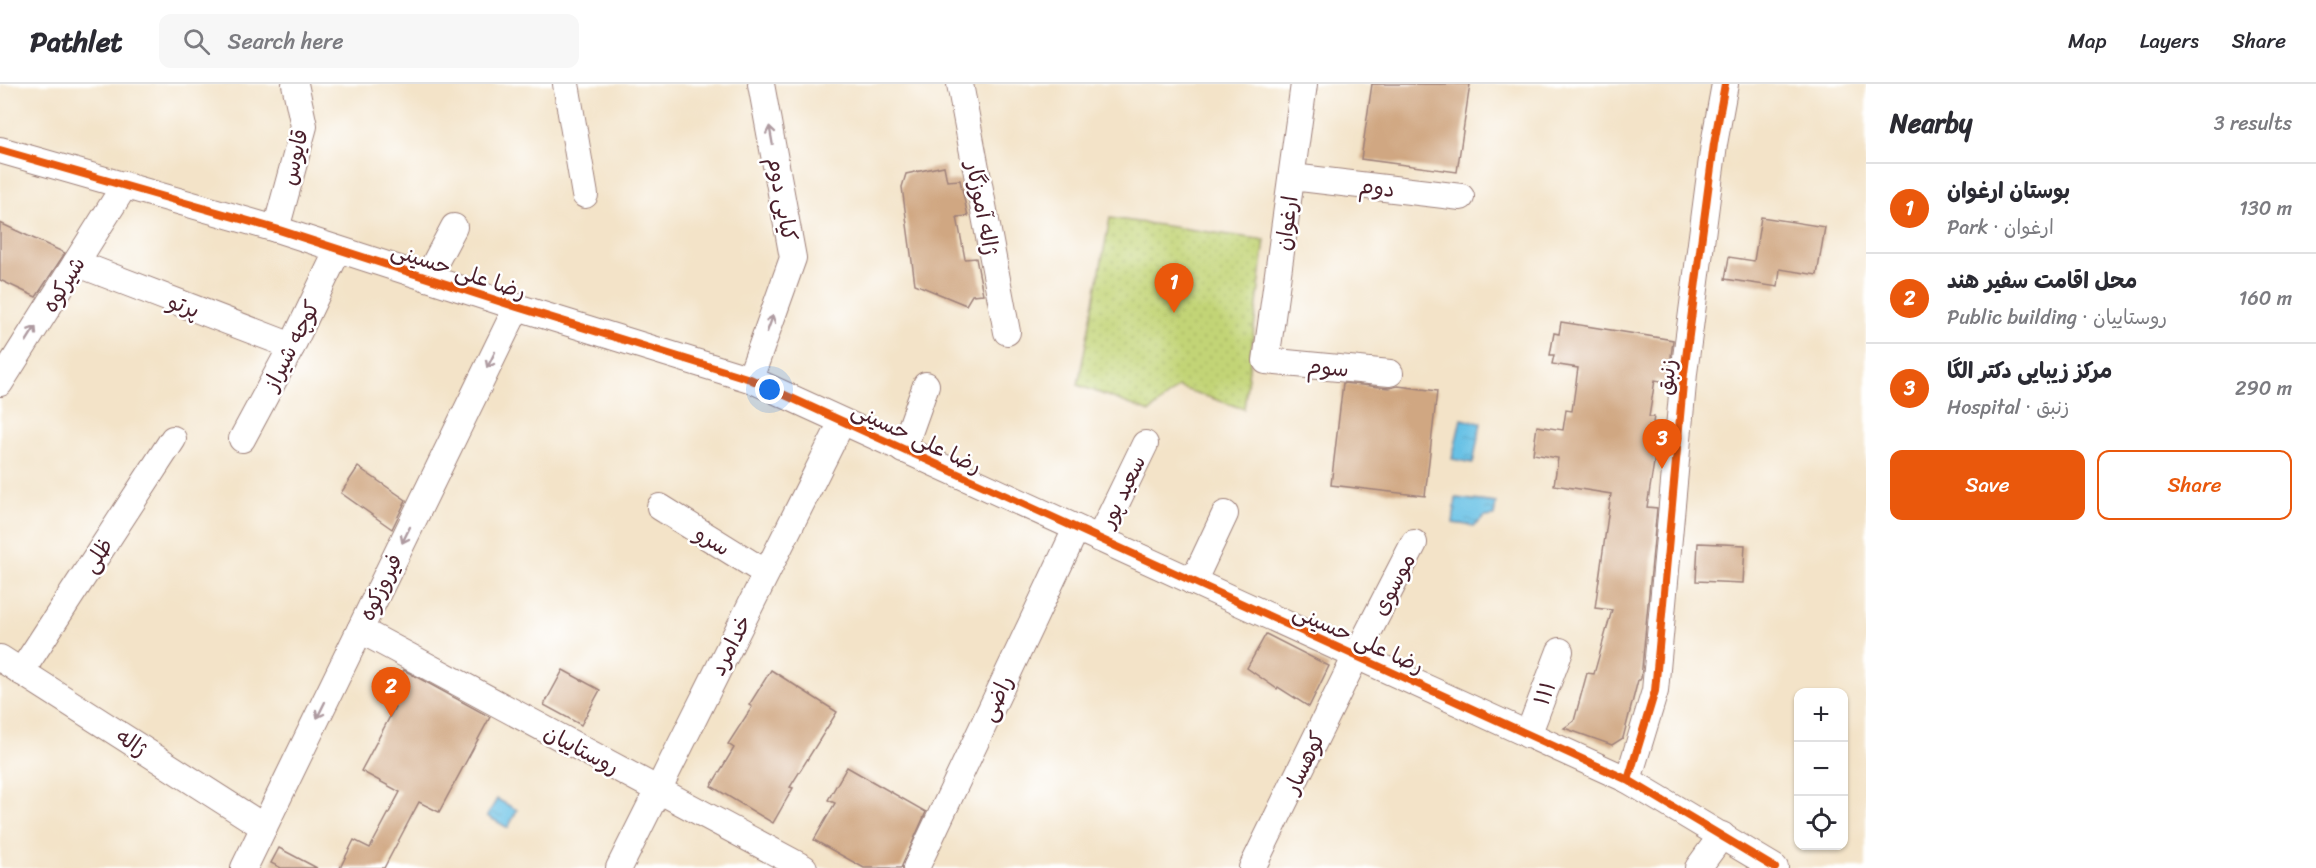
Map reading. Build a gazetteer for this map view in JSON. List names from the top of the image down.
{
  "streets": {
    "street": [
      "قایوس",
      "دوم",
      "کیایی دوم",
      "ژاله آموزگار",
      "ارغوان",
      "رضا علی حسینی",
      "شیرکوه",
      "پرتو",
      "کوچه شیراز",
      "سوم",
      "زنبق",
      "سعید پور",
      "سرو",
      "ظلی",
      "موسوی",
      "فیروزکوه",
      "خدامرد",
      "۱۱۱",
      "راضی",
      "ژاله",
      "روستاییان",
      "کوهسار"
    ]
  },
  "crossings": [
    ["قایوس", "رضا علی حسینی"],
    ["دوم", "ارغوان"],
    ["کیایی دوم", "رضا علی حسینی"],
    ["ارغوان", "سوم"],
    ["رضا علی حسینی", "شیرکوه"],
    ["رضا علی حسینی", "کوچه شیراز"],
    ["رضا علی حسینی", "زنبق"],
    ["رضا علی حسینی", "سعید پور"],
    ["رضا علی حسینی", "موسوی"],
    ["رضا علی حسینی", "فیروزکوه"],
    ["رضا علی حسینی", "خدامرد"],
    ["رضا علی حسینی", "۱۱۱"],
    ["رضا علی حسینی", "راضی"],
    ["رضا علی حسینی", "کوهسار"],
    ["شیرکوه", "پرتو"],
    ["پرتو", "کوچه شیراز"],
    ["سعید پور", "راضی"],
    ["سرو", "خدامرد"],
    ["ظلی", "ژاله"],
    ["موسوی", "کوهسار"],
    ["فیروزکوه", "ژاله"],
    ["فیروزکوه", "روستاییان"],
    ["خدامرد", "روستاییان"]
  ],
  "one_way": ["شیرکوه", "فیروزکوه"],
  "page": {
    "header": "Pathlet",
    "search": "Search here",
    "nav": ["Map", "Layers", "Share"],
    "heading": ["Nearby", "3 results"],
    "list": [
      {
        "mark": "1",
        "name": "بوستان ارغوان",
        "note": "Park · ارغوان",
        "value": "130 m"
      },
      {
        "mark": "2",
        "name": "محل اقامت سفیر هند",
        "note": "Public building · روستاییان",
        "value": "160 m"
      },
      {
        "mark": "3",
        "name": "مرکز زیبایی دکتر الگا",
        "note": "Hospital · زنبق",
        "value": "290 m"
      }
    ],
    "pins": ["1", "3", "2"],
    "buttons": ["Save", "Share"],
    "map_buttons": ["+", "−"]
  }
}
